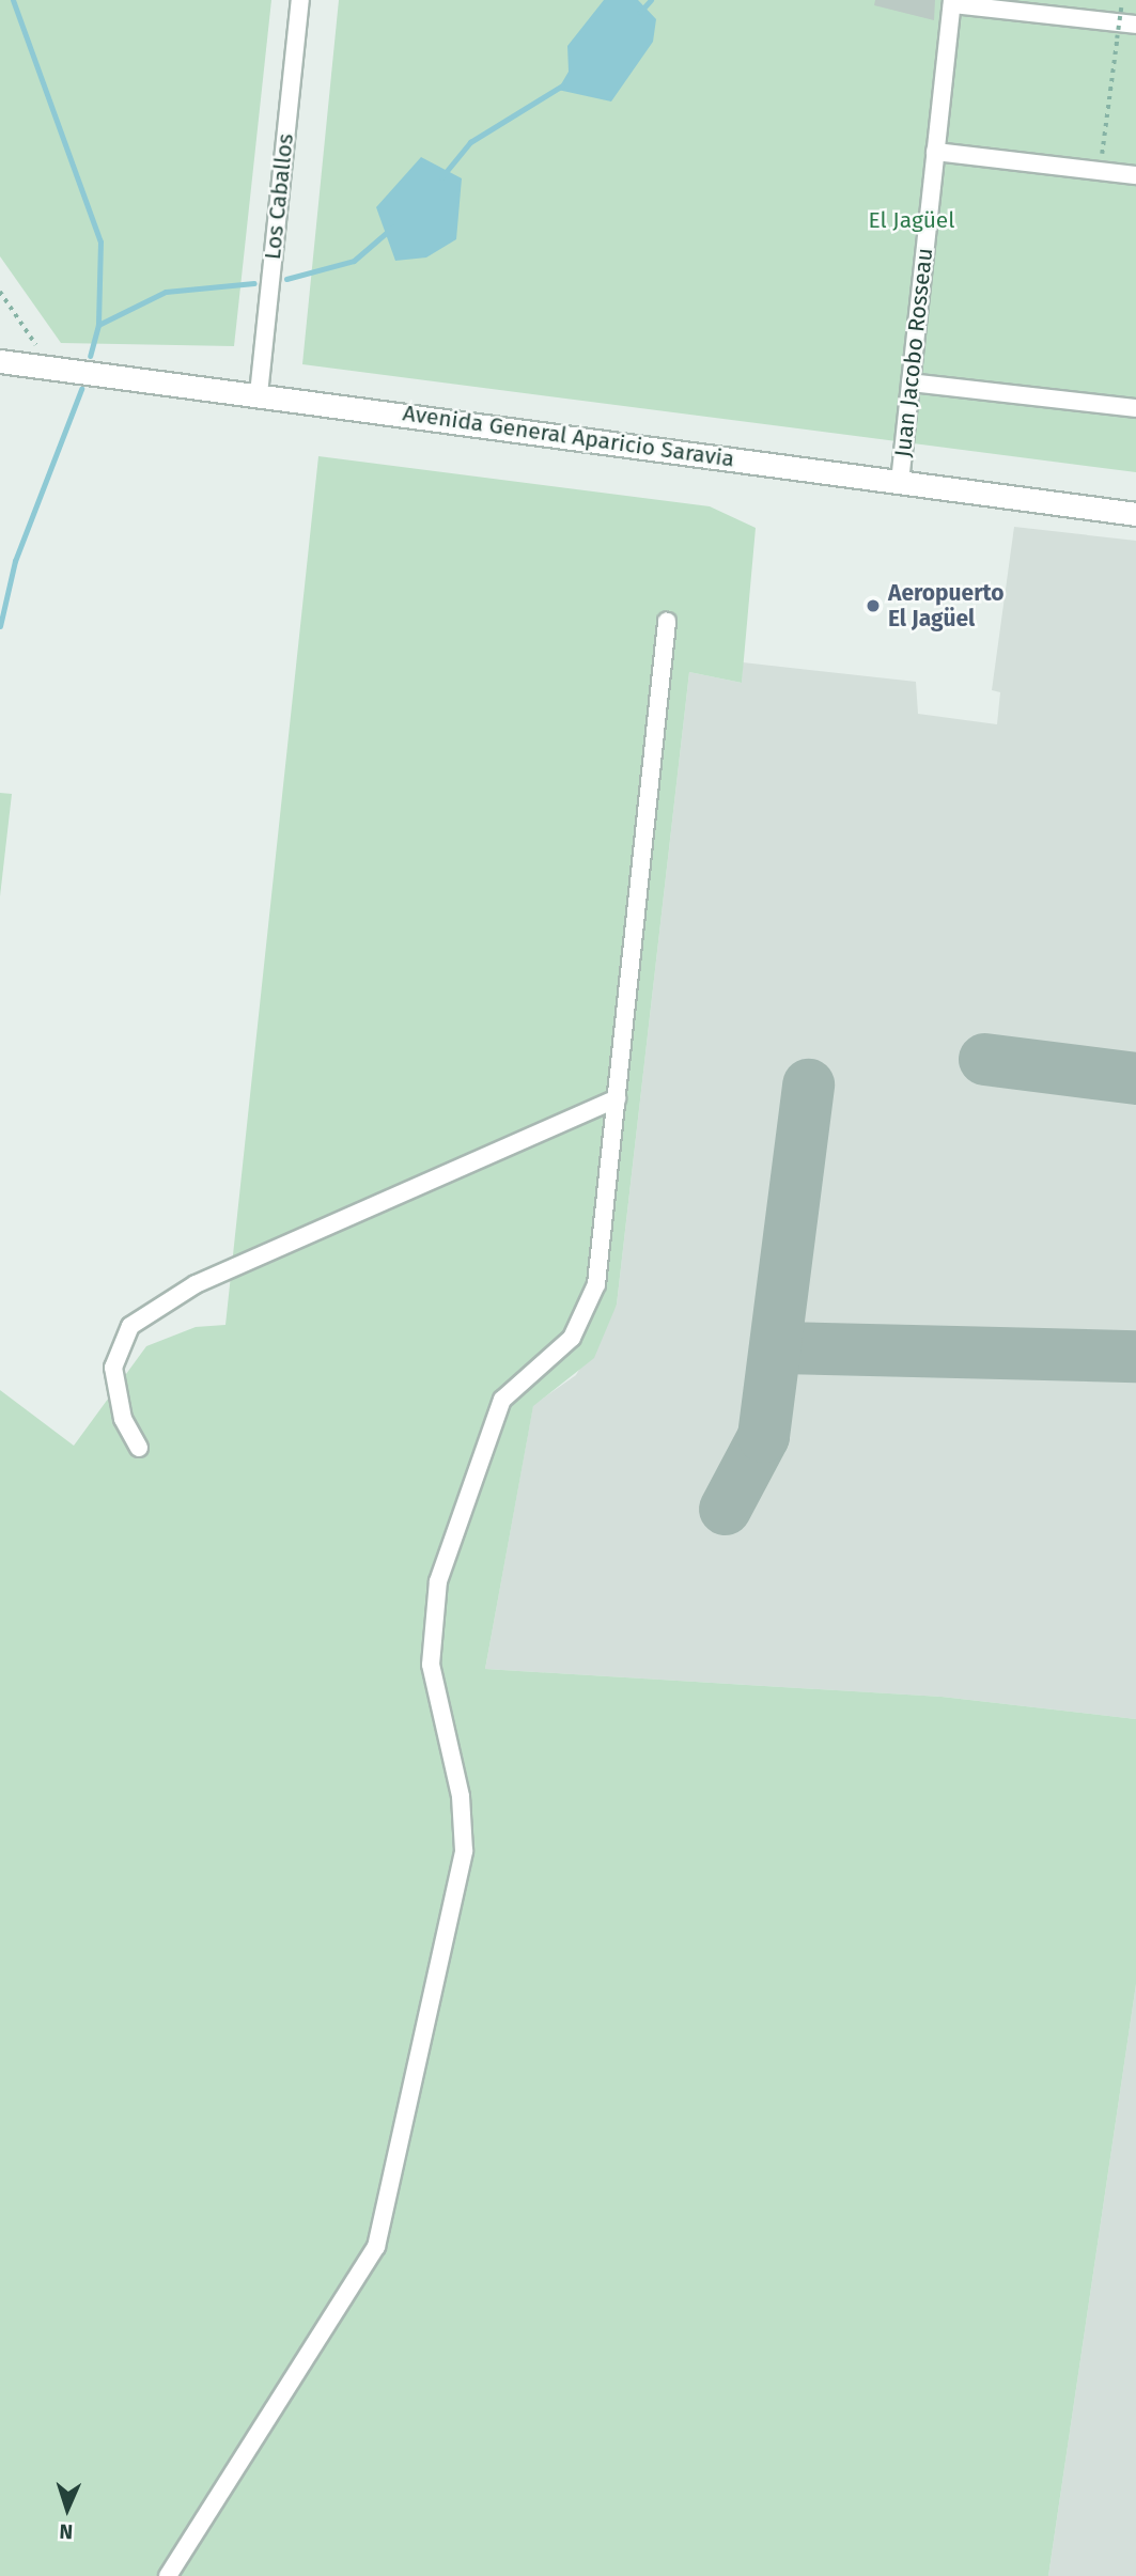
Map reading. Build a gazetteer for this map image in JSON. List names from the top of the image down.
{
  "streets": {
    "main road": ["Avenida General Aparicio Saravia"],
    "street": ["Los Caballos", "Juan Jacobo Rosseau"]
  },
  "crossings": [
    ["Los Caballos", "Avenida General Aparicio Saravia"],
    ["Juan Jacobo Rosseau", "Avenida General Aparicio Saravia"]
  ],
  "parks": ["El Jagüel"],
  "places": ["Aeropuerto El Jagüel"],
  "north": "bottom"
}
